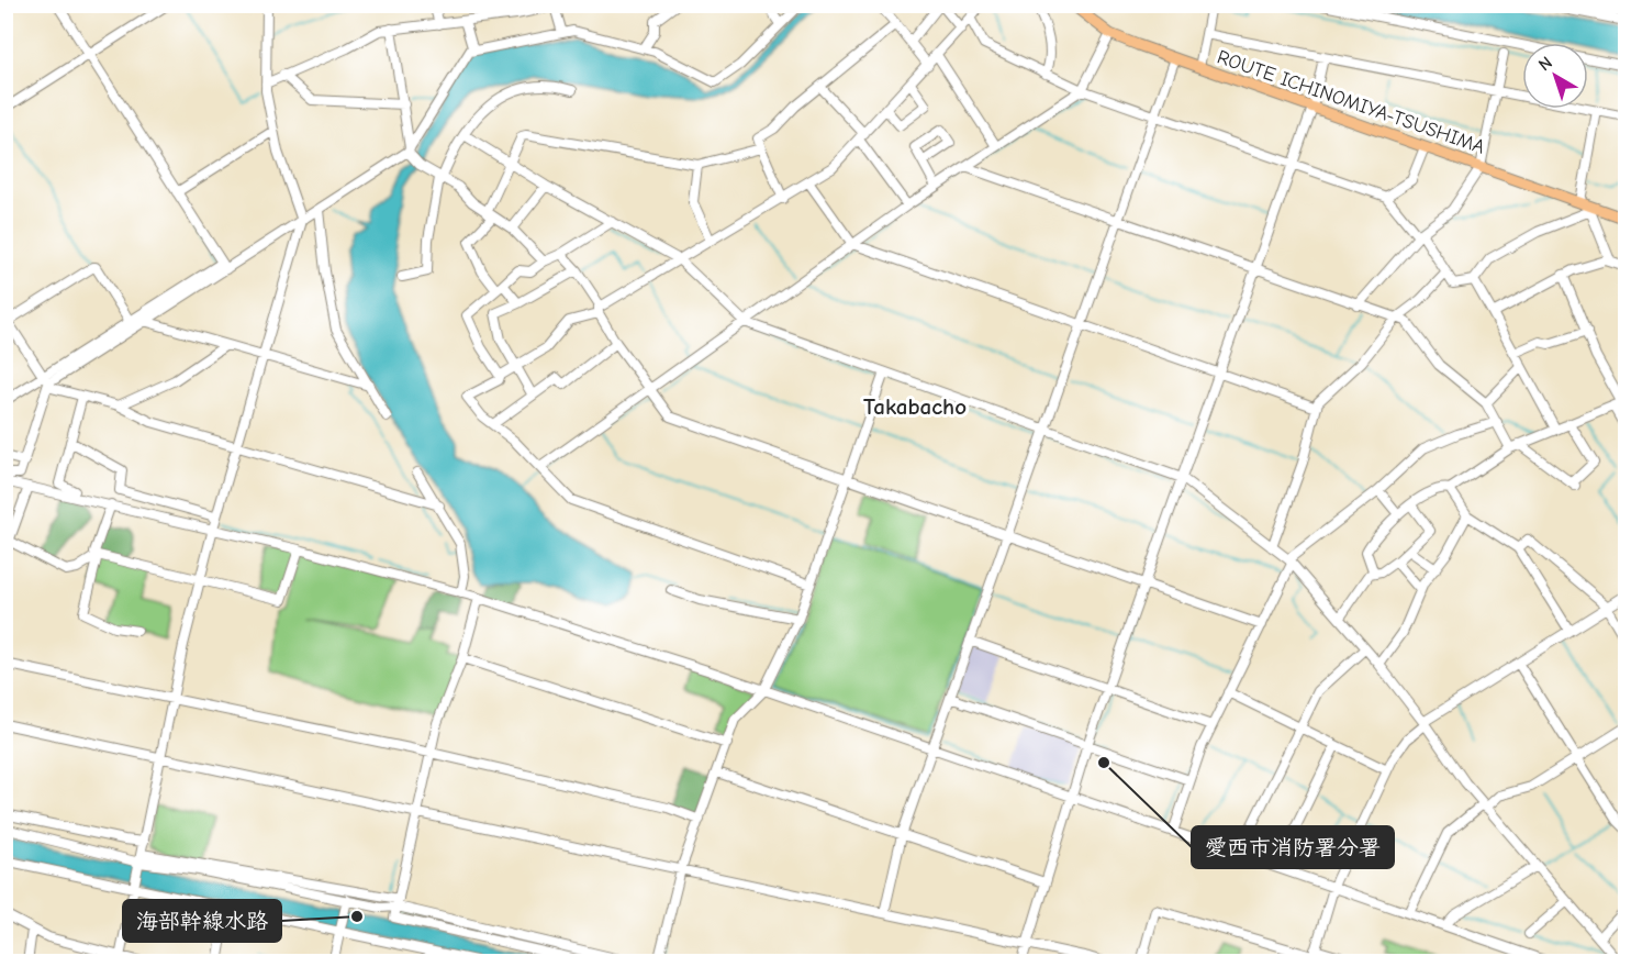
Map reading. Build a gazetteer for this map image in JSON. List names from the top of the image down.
{
  "streets": {
    "main road": ["ROUTE ICHINOMIYA-TSUSHIMA"]
  },
  "districts": ["Takabacho"],
  "places": ["愛西市消防署分署", "海部幹線水路"],
  "north": "top left"
}
